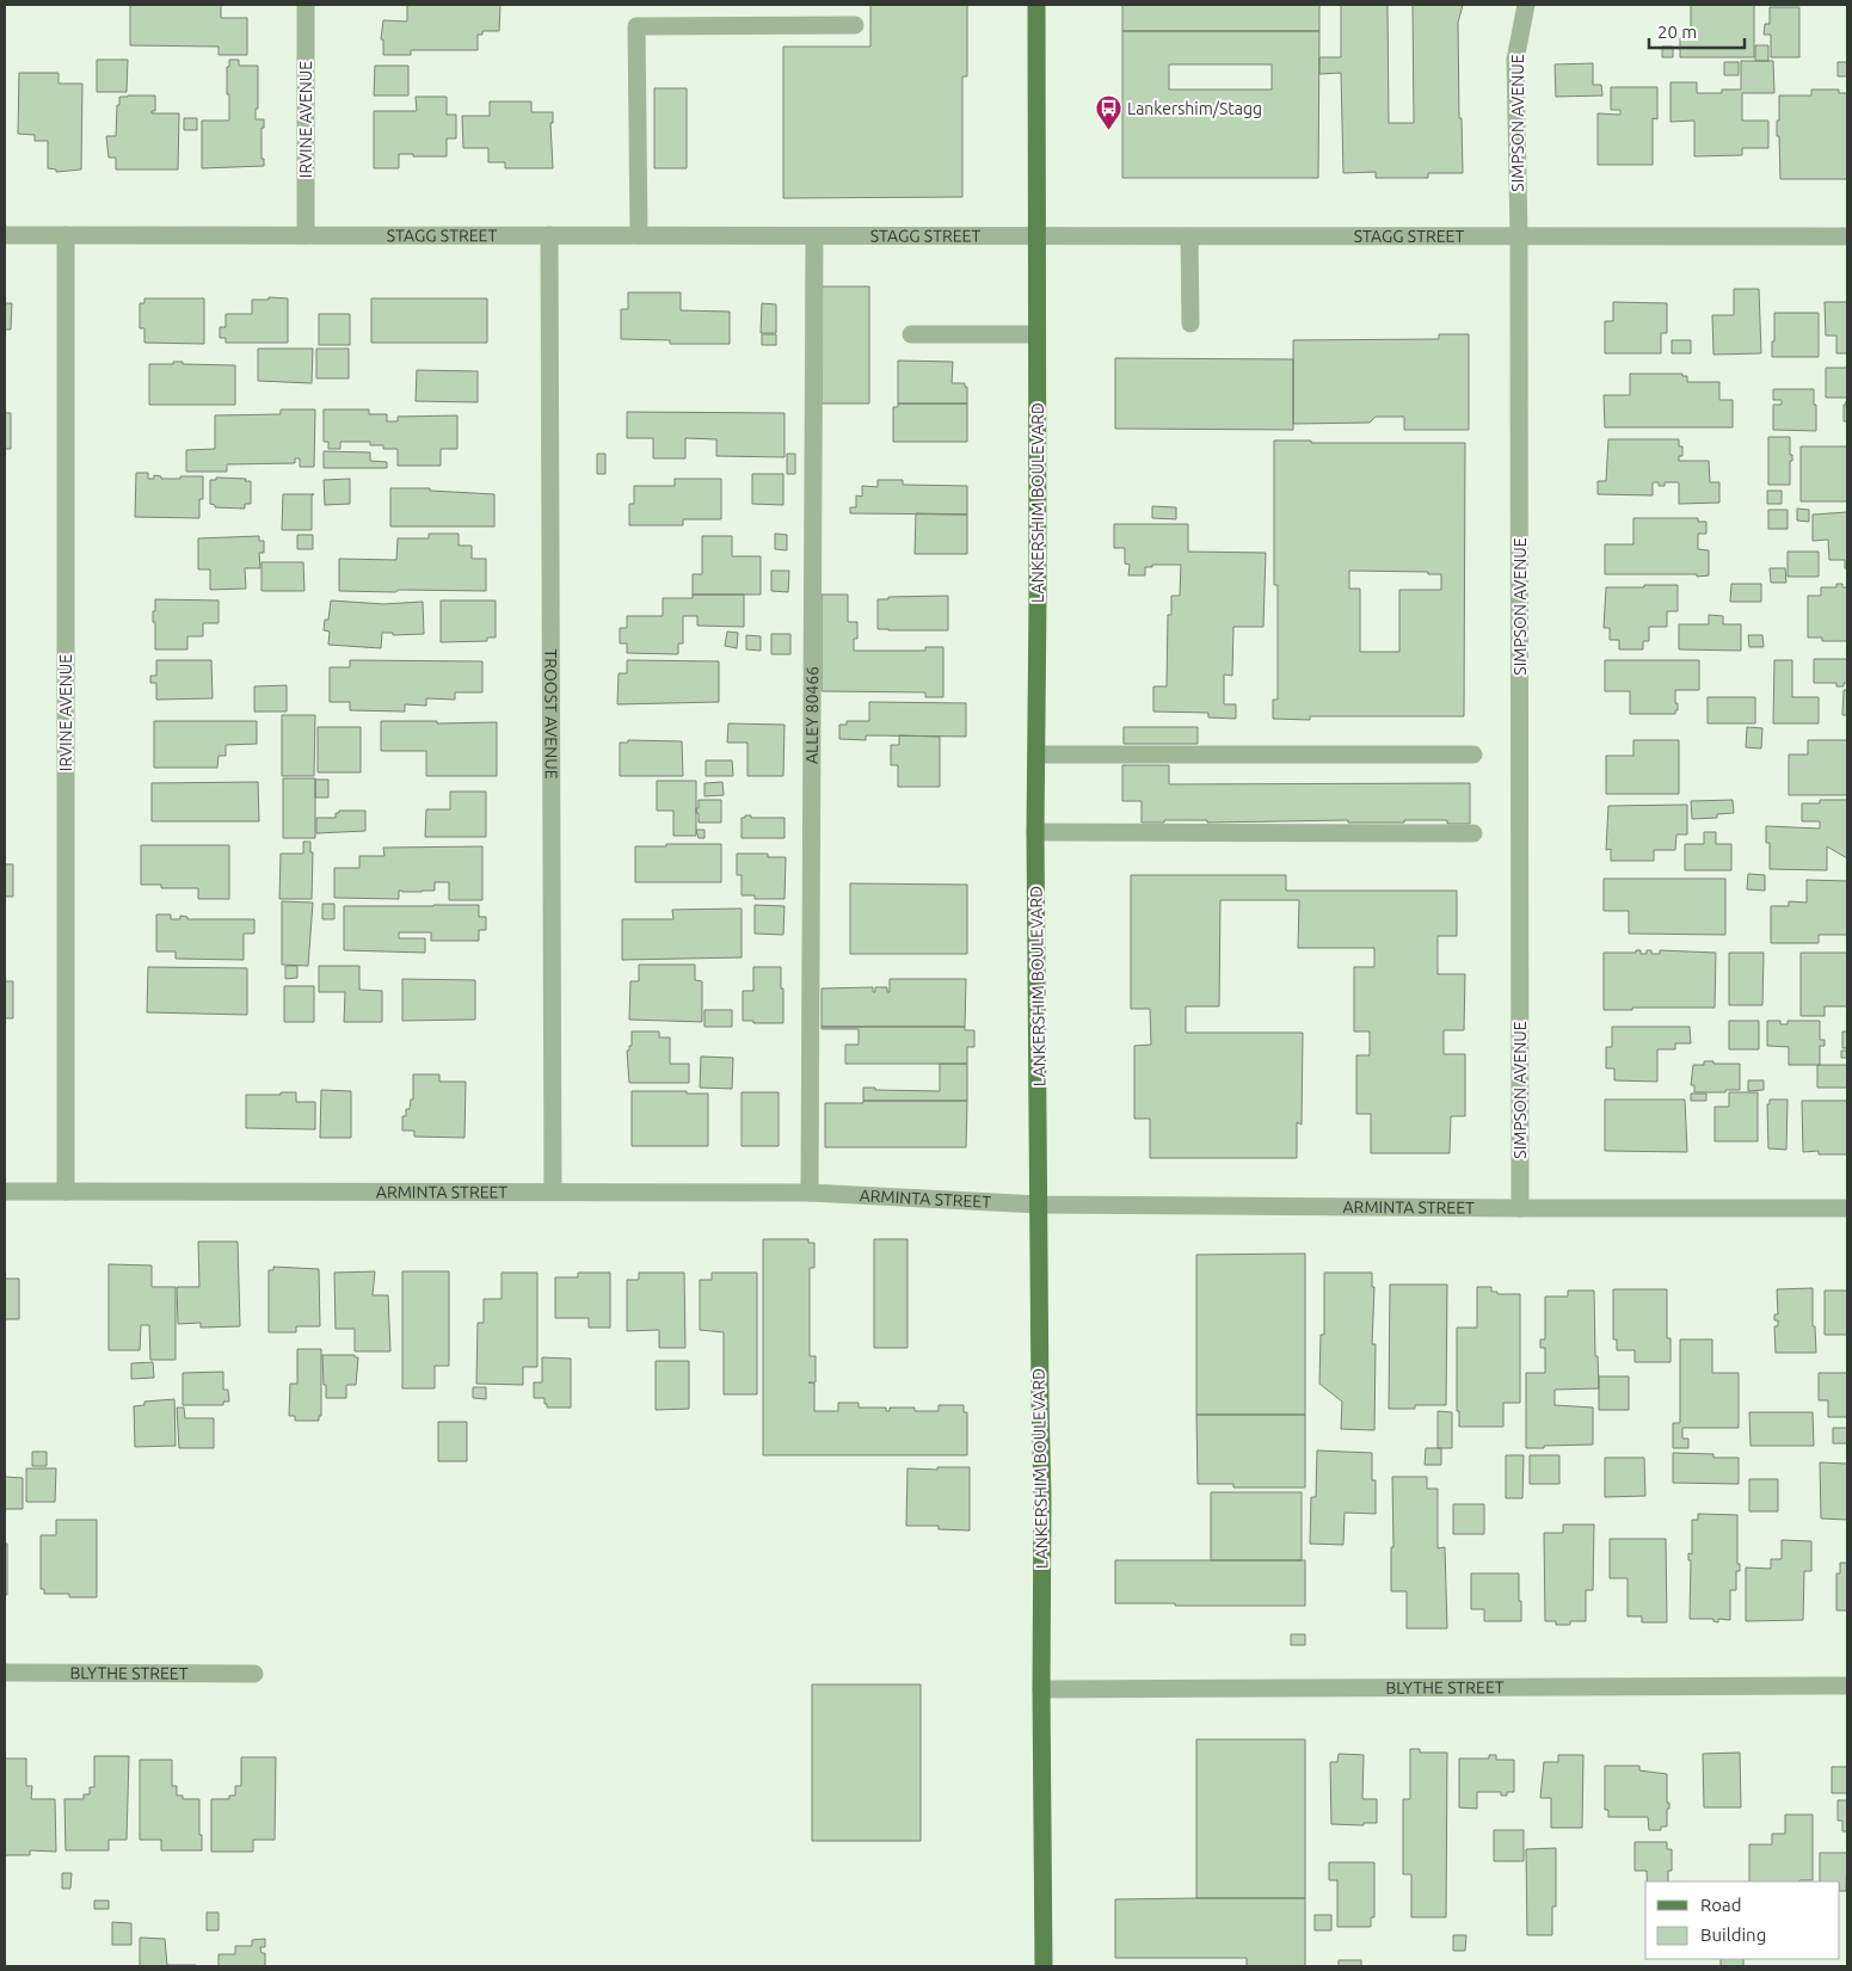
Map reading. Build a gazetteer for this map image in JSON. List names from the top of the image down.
{
  "streets": {
    "main road": ["LANKERSHIM BOULEVARD"],
    "street": [
      "IRVINE AVENUE",
      "SIMPSON AVENUE",
      "STAGG STREET",
      "TROOST AVENUE",
      "ALLEY 80466",
      "ARMINTA STREET",
      "BLYTHE STREET"
    ]
  },
  "crossings": [
    ["IRVINE AVENUE", "STAGG STREET"],
    ["IRVINE AVENUE", "ARMINTA STREET"],
    ["SIMPSON AVENUE", "STAGG STREET"],
    ["SIMPSON AVENUE", "ARMINTA STREET"],
    ["STAGG STREET", "LANKERSHIM BOULEVARD"],
    ["STAGG STREET", "TROOST AVENUE"],
    ["STAGG STREET", "ALLEY 80466"],
    ["LANKERSHIM BOULEVARD", "ARMINTA STREET"],
    ["LANKERSHIM BOULEVARD", "BLYTHE STREET"],
    ["TROOST AVENUE", "ARMINTA STREET"],
    ["ALLEY 80466", "ARMINTA STREET"]
  ],
  "places": {
    "bus stop": ["Lankershim/Stagg"]
  },
  "legend": ["Road", "Building"],
  "scale_bar": "20 m"
}
